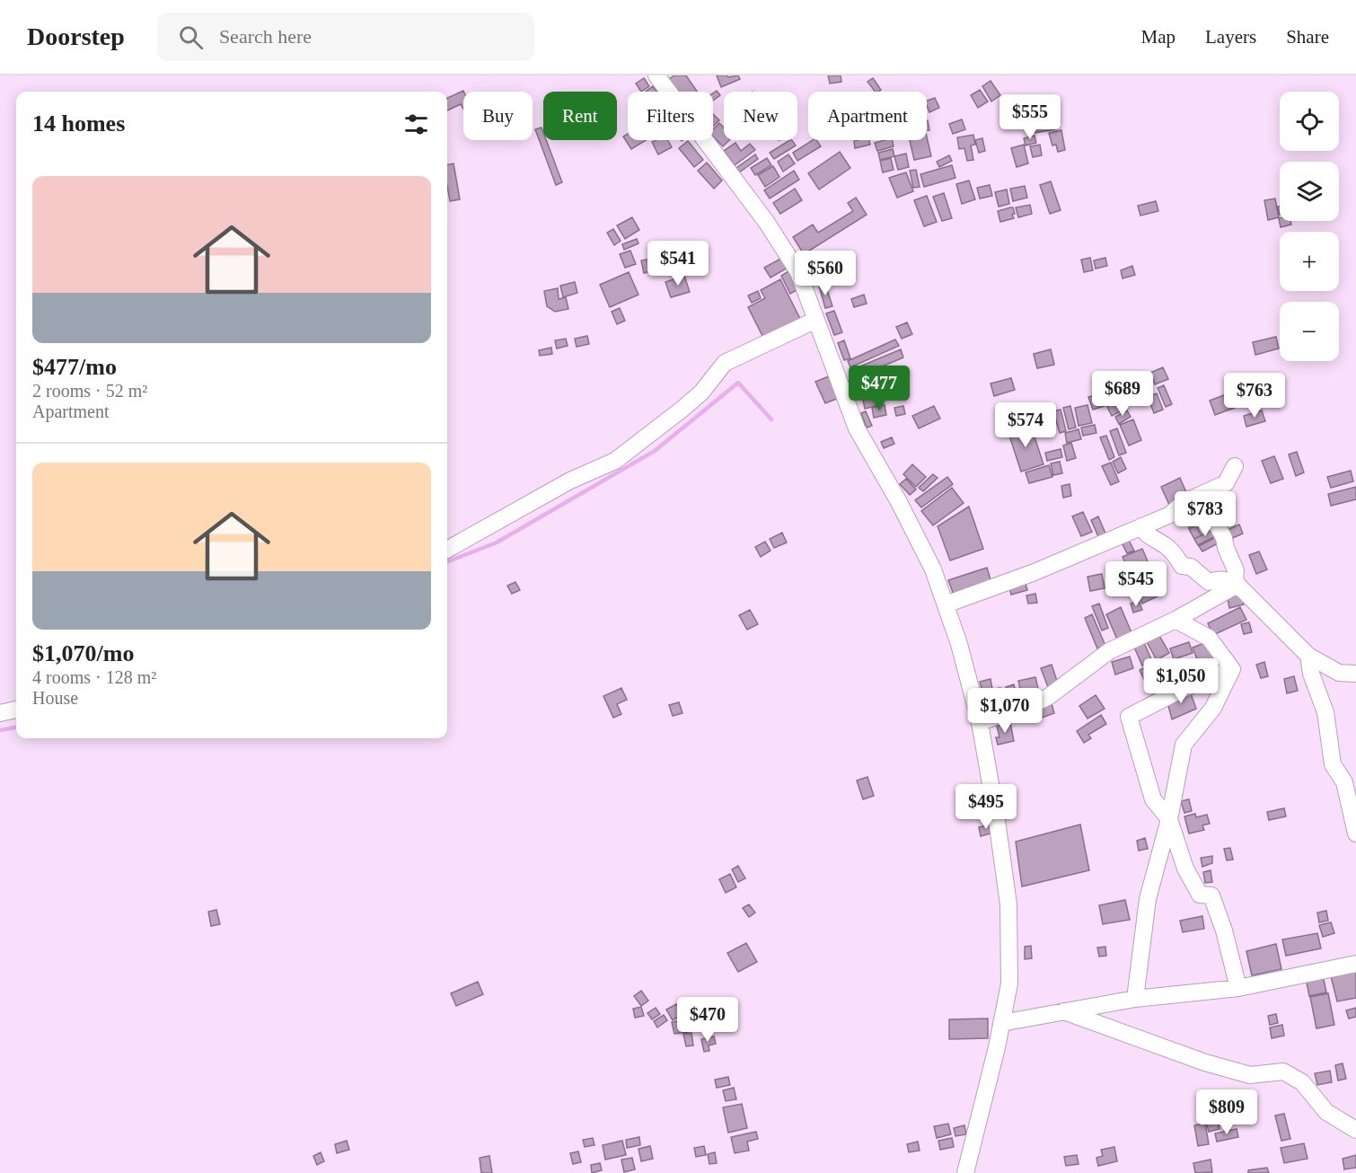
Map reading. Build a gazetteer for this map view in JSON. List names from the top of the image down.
{
  "page": {
    "header": "Doorstep",
    "search": "Search here",
    "nav": ["Map", "Layers", "Share"],
    "map_buttons": ["+", "−"],
    "chip": [
      "Buy",
      "Rent",
      "Filters",
      "New",
      "Apartment"
    ],
    "heading": "14 homes",
    "price": [
      "$555",
      "$541",
      "$560",
      "$477",
      "$689",
      "$763",
      "$574",
      "$783",
      "$545",
      "$1,050",
      "$1,070",
      "$495",
      "$470",
      "$809"
    ],
    "list": [
      {
        "name": "$477/mo",
        "note": "2 rooms · 52 m² · Apartment"
      },
      {
        "name": "$1,070/mo",
        "note": "4 rooms · 128 m² · House"
      }
    ]
  }
}
